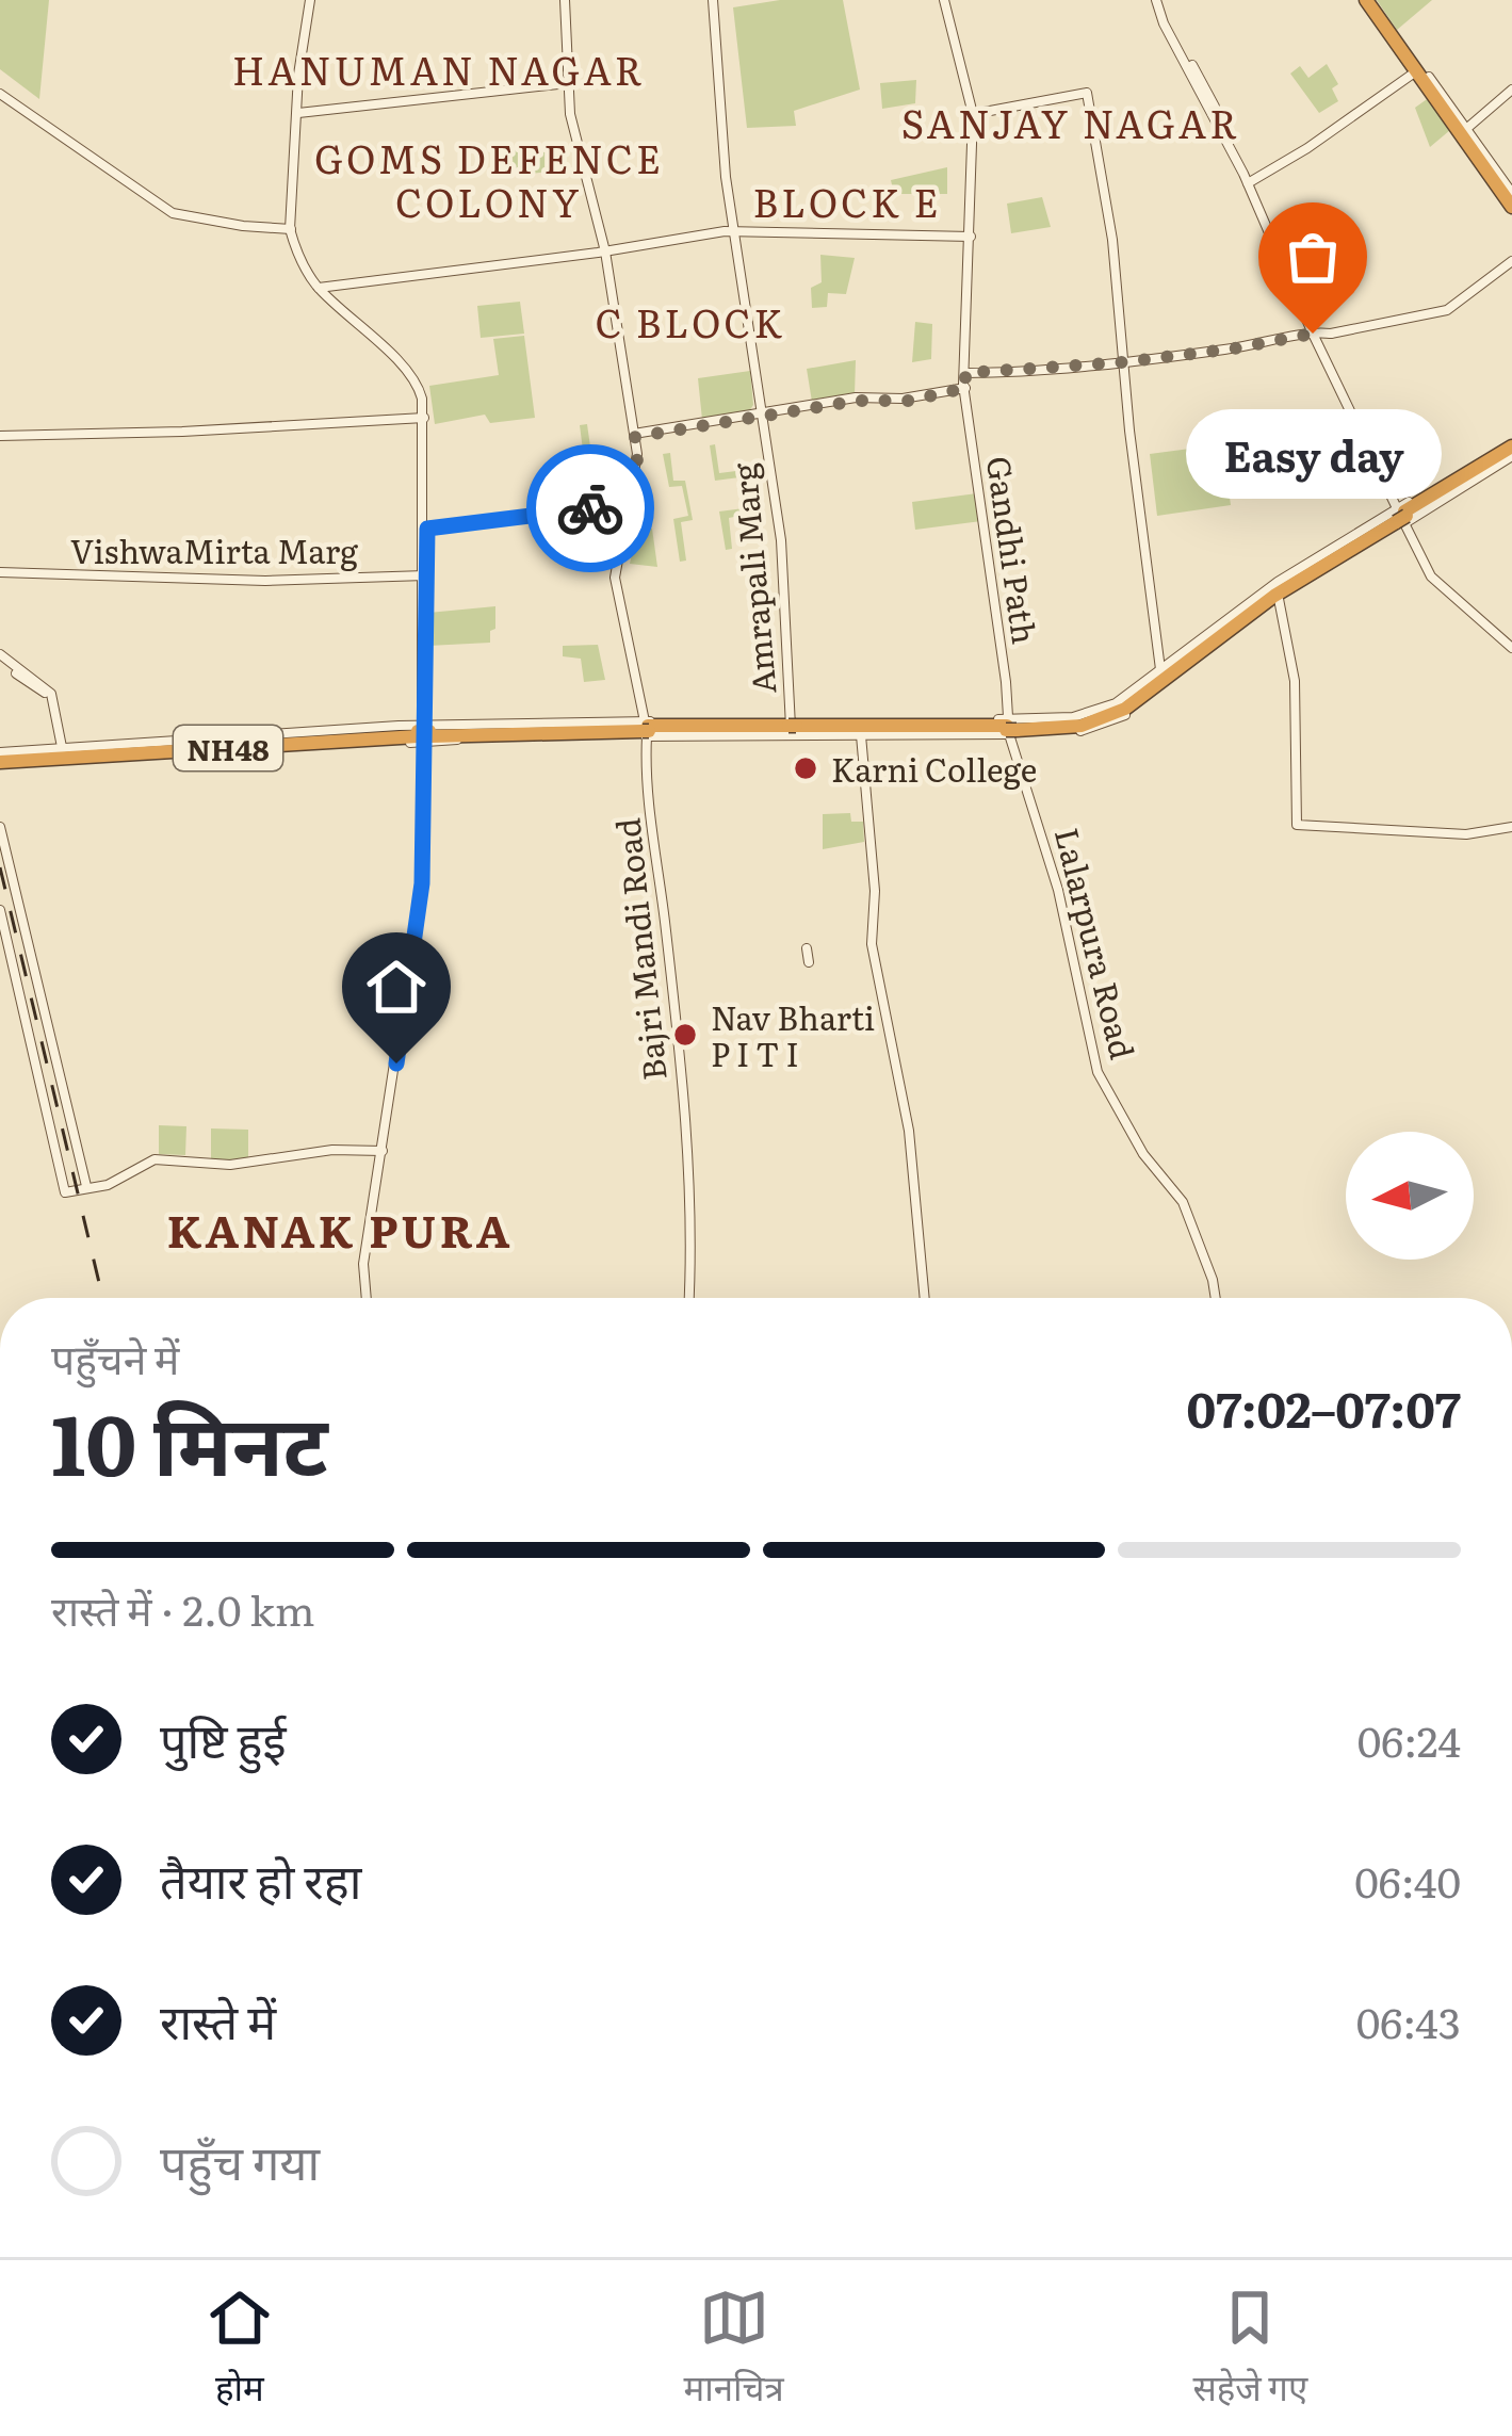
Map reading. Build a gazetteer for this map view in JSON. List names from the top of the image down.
{
  "streets": {
    "highway": ["NH48"],
    "street": [
      "VishwaMirta Marg",
      "Gandhi Path",
      "Amrapali Marg",
      "Lalarpura Road",
      "Bajri Mandi Road"
    ]
  },
  "crossings": [
    ["Gandhi Path", "NH48"],
    ["Gandhi Path", "Lalarpura Road"],
    ["Amrapali Marg", "NH48"],
    ["NH48", "Lalarpura Road"],
    ["NH48", "Bajri Mandi Road"]
  ],
  "districts": [
    "HANUMAN NAGAR",
    "SANJAY NAGAR",
    "GOMS DEFENCE COLONY",
    "BLOCK E",
    "C BLOCK",
    "KANAK PURA"
  ],
  "places": ["Easy day", "Karni College", "Nav Bharti P I T I"],
  "north": "left",
  "page": {
    "bubble": "Easy day",
    "heading": ["10 मिनट", "पहुँचने में", "07:02–07:07"],
    "bar": "रास्ते में · 2.0 km",
    "list": [
      ["पुष्टि हुई", "06:24"],
      ["तैयार हो रहा", "06:40"],
      ["रास्ते में", "06:43"],
      "पहुँच गया"
    ],
    "tabs": ["होम", "मानचित्र", "सहेजे गए"]
  }
}
